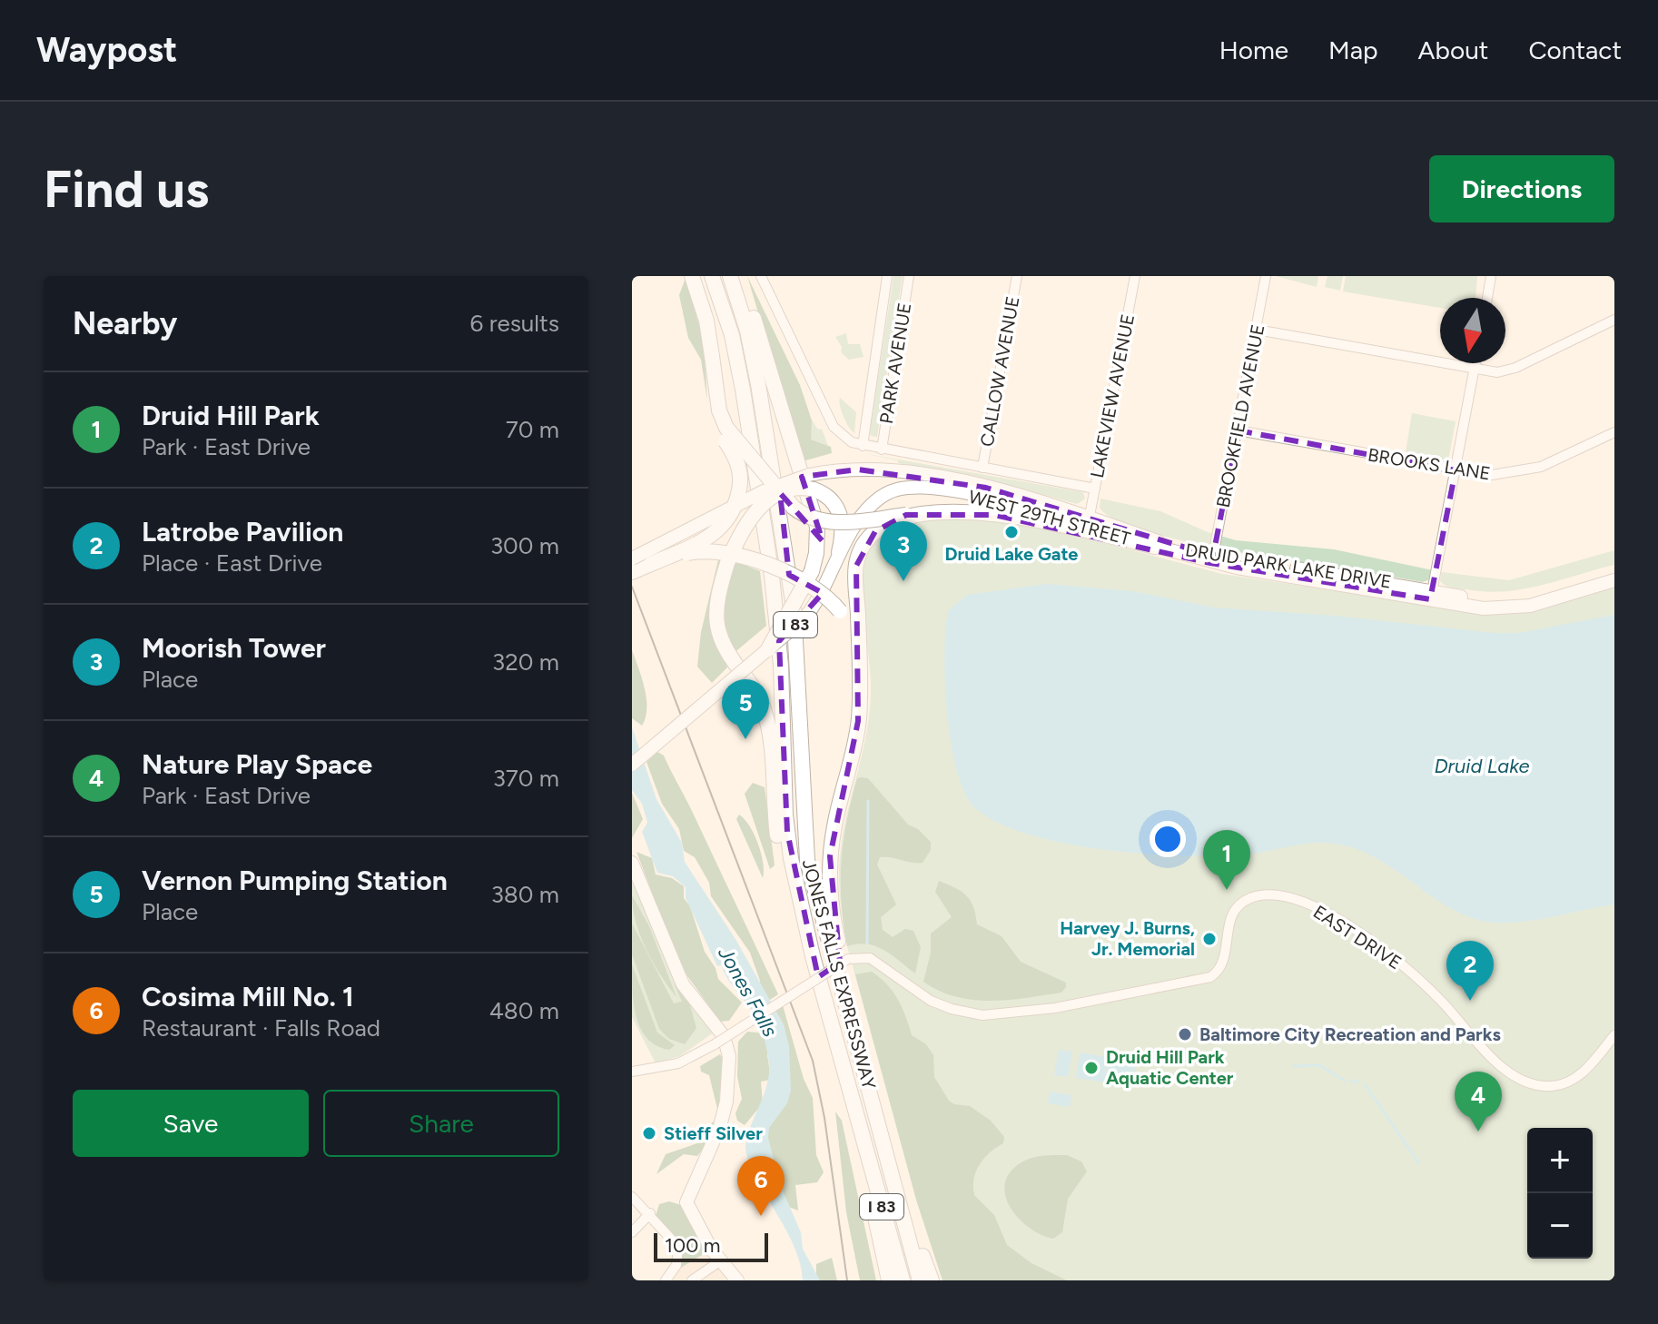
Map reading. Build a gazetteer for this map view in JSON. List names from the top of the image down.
{
  "streets": {
    "highway": ["I 83", "JONES FALLS EXPRESSWAY"],
    "main road": ["WEST 29TH STREET", "DRUID PARK LAKE DRIVE"],
    "street": [
      "PARK AVENUE",
      "CALLOW AVENUE",
      "LAKEVIEW AVENUE",
      "BROOKFIELD AVENUE",
      "BROOKS LANE",
      "EAST DRIVE"
    ]
  },
  "crossings": [
    ["LAKEVIEW AVENUE", "DRUID PARK LAKE DRIVE"],
    ["BROOKFIELD AVENUE", "BROOKS LANE"],
    ["BROOKFIELD AVENUE", "DRUID PARK LAKE DRIVE"],
    ["WEST 29TH STREET", "DRUID PARK LAKE DRIVE"],
    ["I 83", "JONES FALLS EXPRESSWAY"]
  ],
  "water": ["Druid Lake", "Jones Falls"],
  "places": [
    "Druid Lake Gate",
    "Harvey J. Burns, Jr. Memorial",
    "Baltimore City Recreation and Parks",
    "Druid Hill Park Aquatic Center",
    "Stieff Silver"
  ],
  "scale_bar": "100 m",
  "north": "bottom",
  "page": {
    "header": "Waypost",
    "nav": [
      "Home",
      "Map",
      "About",
      "Contact"
    ],
    "buttons": [
      "Directions",
      ["Save", "Share"]
    ],
    "title": "Find us",
    "heading": ["Nearby", "6 results"],
    "list": [
      {
        "mark": "1",
        "name": "Druid Hill Park",
        "note": "Park · East Drive",
        "value": "70 m"
      },
      {
        "mark": "2",
        "name": "Latrobe Pavilion",
        "note": "Place · East Drive",
        "value": "300 m"
      },
      {
        "mark": "3",
        "name": "Moorish Tower",
        "note": "Place",
        "value": "320 m"
      },
      {
        "mark": "4",
        "name": "Nature Play Space",
        "note": "Park · East Drive",
        "value": "370 m"
      },
      {
        "mark": "5",
        "name": "Vernon Pumping Station",
        "note": "Place",
        "value": "380 m"
      },
      {
        "mark": "6",
        "name": "Cosima Mill No. 1",
        "note": "Restaurant · Falls Road",
        "value": "480 m"
      }
    ],
    "pins": [
      "3",
      "5",
      "1",
      "2",
      "4",
      "6"
    ],
    "map_buttons": ["+", "−"],
    "scale": "100 m"
  }
}
